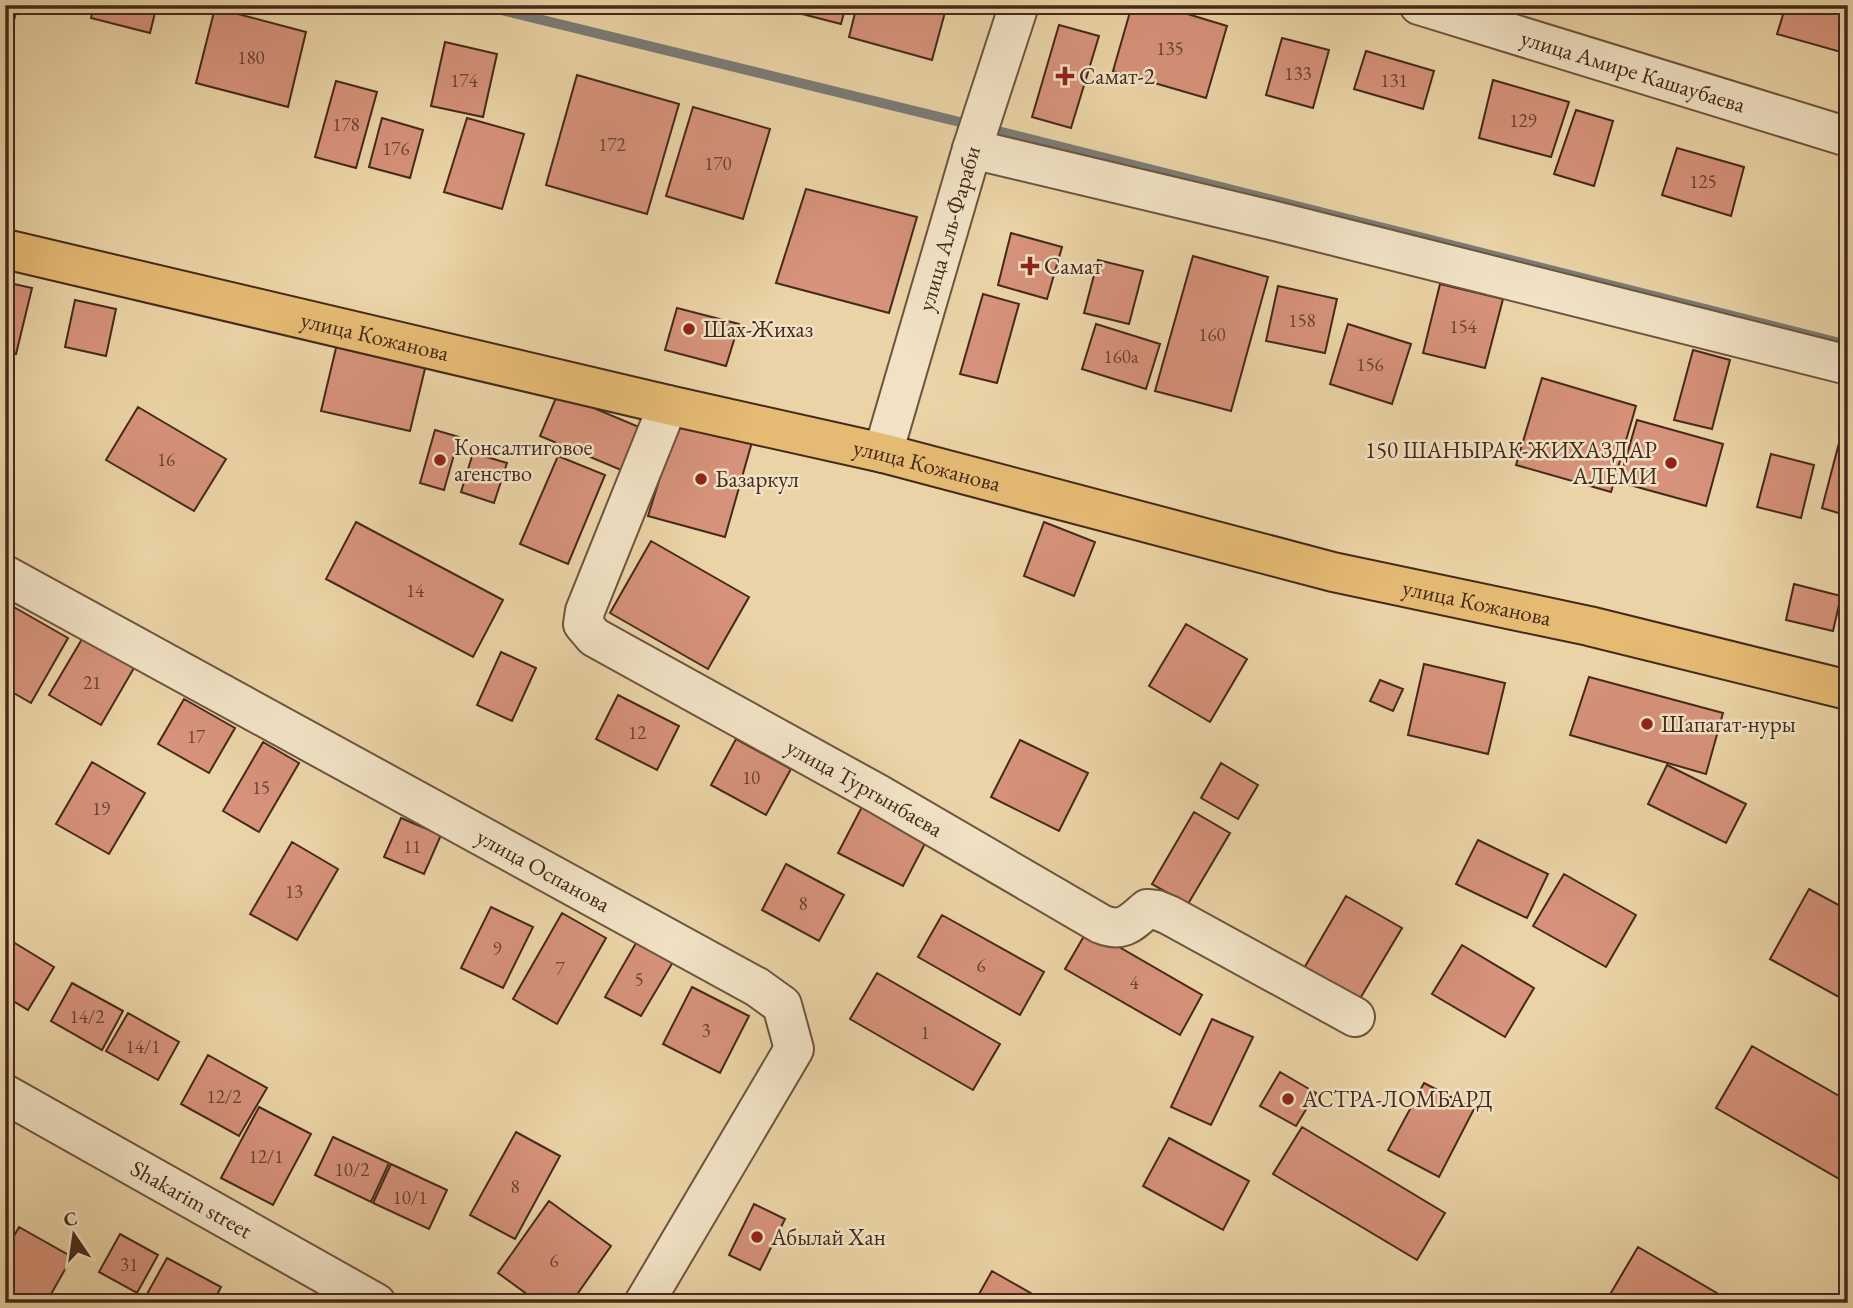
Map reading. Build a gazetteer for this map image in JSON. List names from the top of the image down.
{
  "streets": {
    "main road": ["улица Кожанова"],
    "street": [
      "улица Амире Кашаубаева",
      "улица Аль-Фараби",
      "улица Тургынбаева",
      "улица Оспанова",
      "Shakarim street"
    ]
  },
  "crossings": [
    ["улица Аль-Фараби", "улица Кожанова"],
    ["улица Кожанова", "улица Тургынбаева"]
  ],
  "places": {
    "health": ["Самат-2", "Самат"],
    "other": [
      "Шах-Жихаз",
      "Консалтиговое агенство",
      "150 ШАНЫРАК-ЖИХАЗДАР АЛЕМИ",
      "Базаркул",
      "Шапагат-нуры",
      "АСТРА-ЛОМБАРД",
      "Абылай Хан"
    ]
  },
  "house_numbers": [
    "135",
    "180",
    "133",
    "174",
    "131",
    "129",
    "178",
    "172",
    "176",
    "170",
    "125",
    "158",
    "154",
    "160",
    "160а",
    "156",
    "16",
    "14",
    "21",
    "12",
    "17",
    "10",
    "15",
    "19",
    "11",
    "13",
    "8",
    "9",
    "6",
    "7",
    "5",
    "4",
    "14/2",
    "3",
    "1",
    "14/1",
    "12/2",
    "12/1",
    "10/2",
    "8",
    "10/1",
    "6",
    "31"
  ],
  "north": "top"
}
